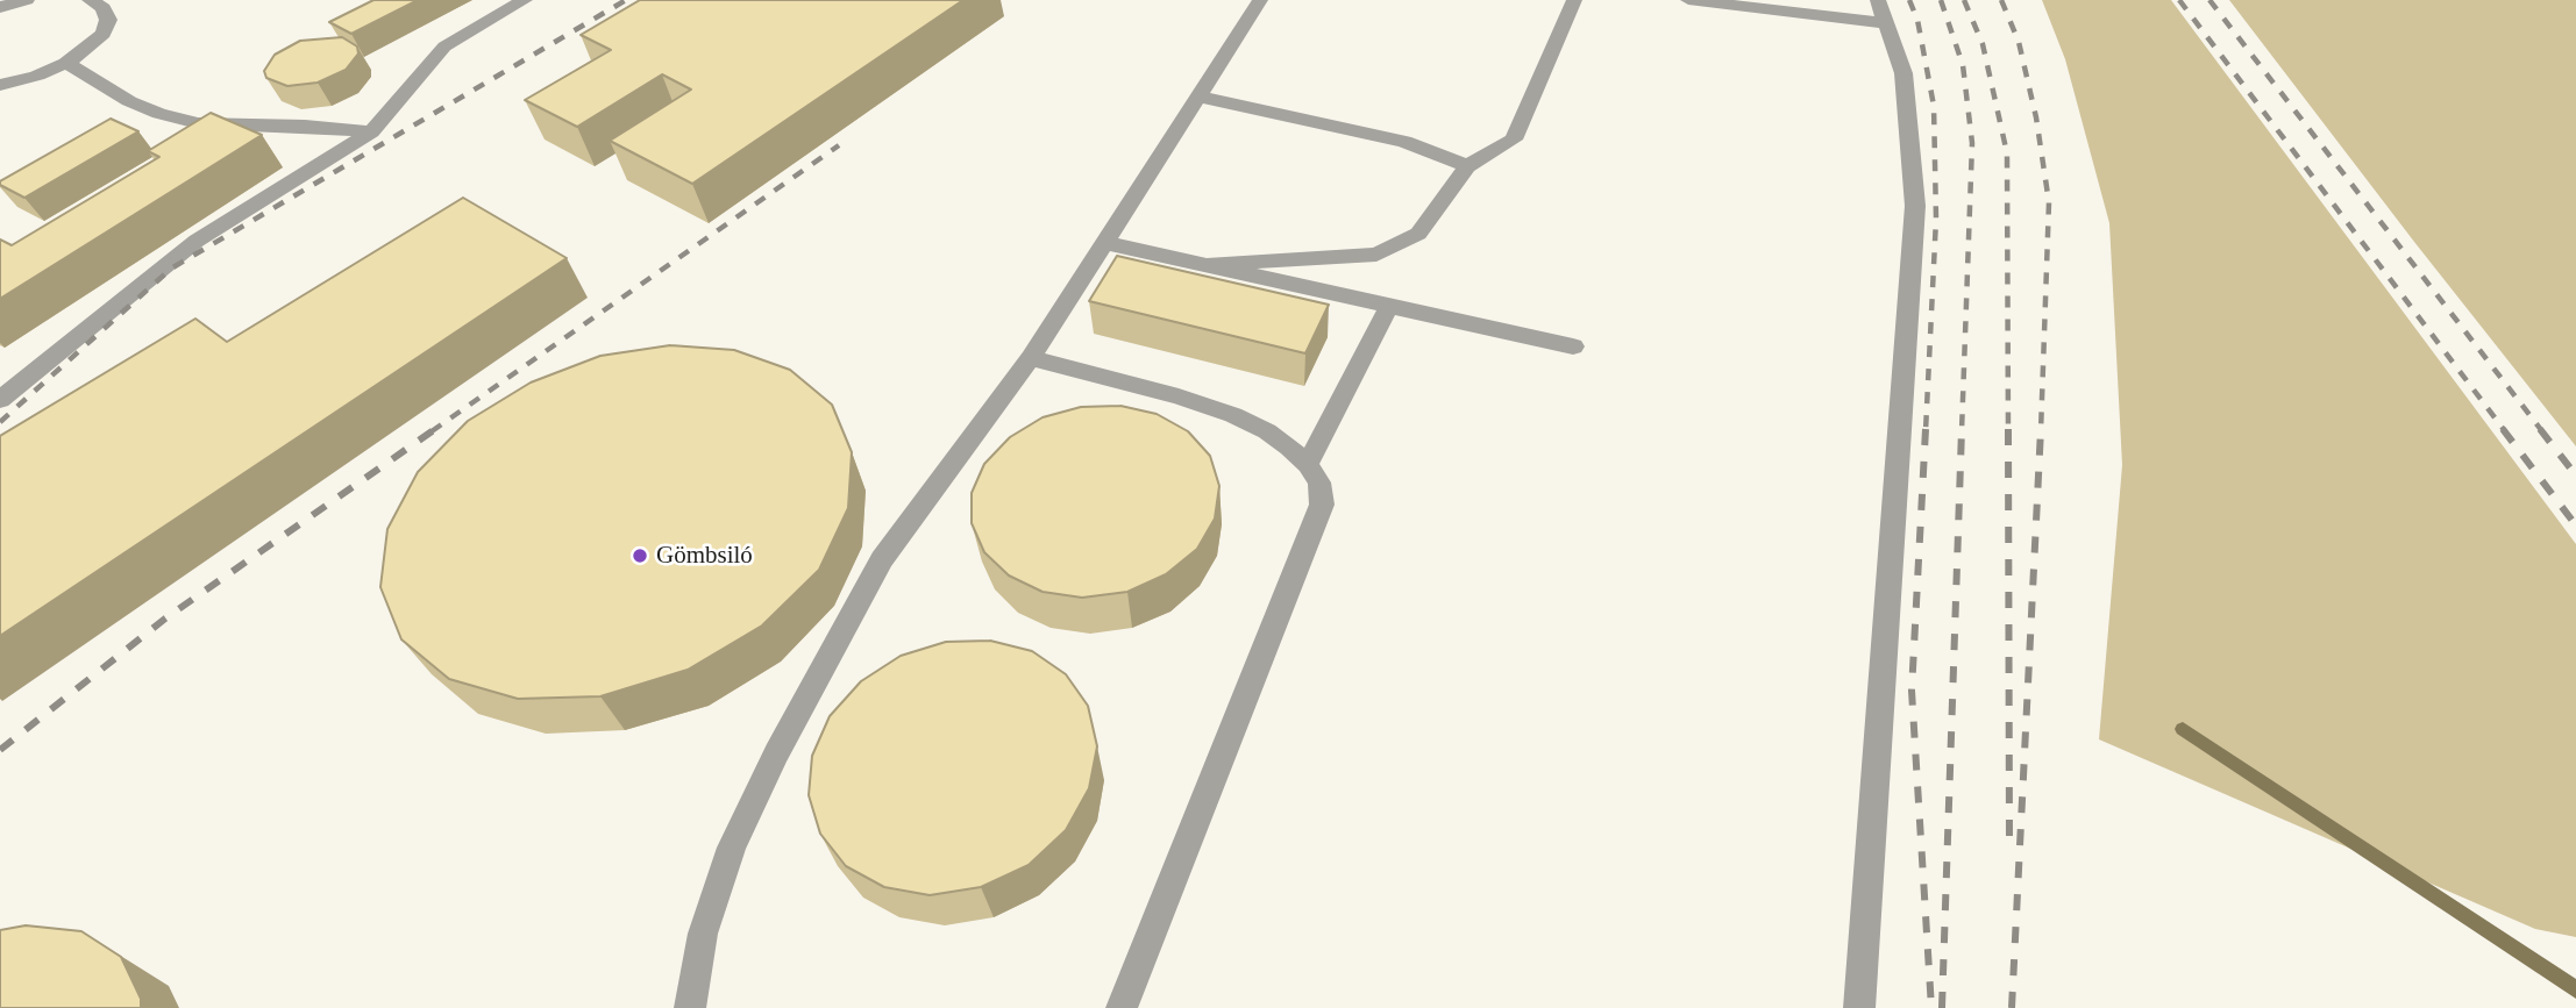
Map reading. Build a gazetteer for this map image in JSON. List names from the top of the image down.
{
  "places": ["Gömbsiló"]
}
